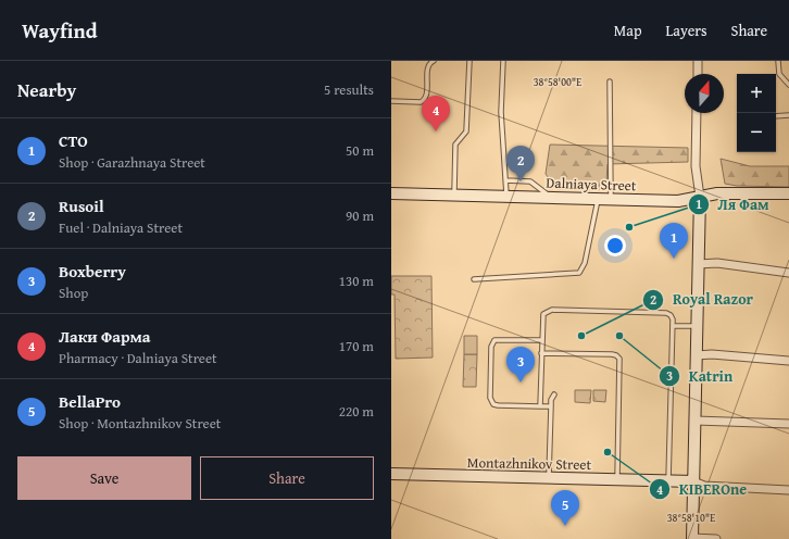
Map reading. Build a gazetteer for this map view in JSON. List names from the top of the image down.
{
  "streets": {
    "street": ["Dalniaya Street", "Montazhnikov Street"]
  },
  "places": [
    "Ля Фам",
    "Royal Razor",
    "Katrin",
    "KIBEROne"
  ],
  "north": "top",
  "page": {
    "header": "Wayfind",
    "nav": ["Map", "Layers", "Share"],
    "heading": ["Nearby", "5 results"],
    "map_buttons": ["+", "−"],
    "pins": [
      "4",
      "2",
      "1",
      "3",
      "5"
    ],
    "list": [
      {
        "mark": "1",
        "name": "СТО",
        "note": "Shop · Garazhnaya Street",
        "value": "50 m"
      },
      {
        "mark": "2",
        "name": "Rusoil",
        "note": "Fuel · Dalniaya Street",
        "value": "90 m"
      },
      {
        "mark": "3",
        "name": "Boxberry",
        "note": "Shop",
        "value": "130 m"
      },
      {
        "mark": "4",
        "name": "Лаки Фарма",
        "note": "Pharmacy · Dalniaya Street",
        "value": "170 m"
      },
      {
        "mark": "5",
        "name": "BellaPro",
        "note": "Shop · Montazhnikov Street",
        "value": "220 m"
      }
    ],
    "buttons": ["Save", "Share"]
  },
  "coordinates": ["38°58'00\"E", "38°58'10\"E"]
}
